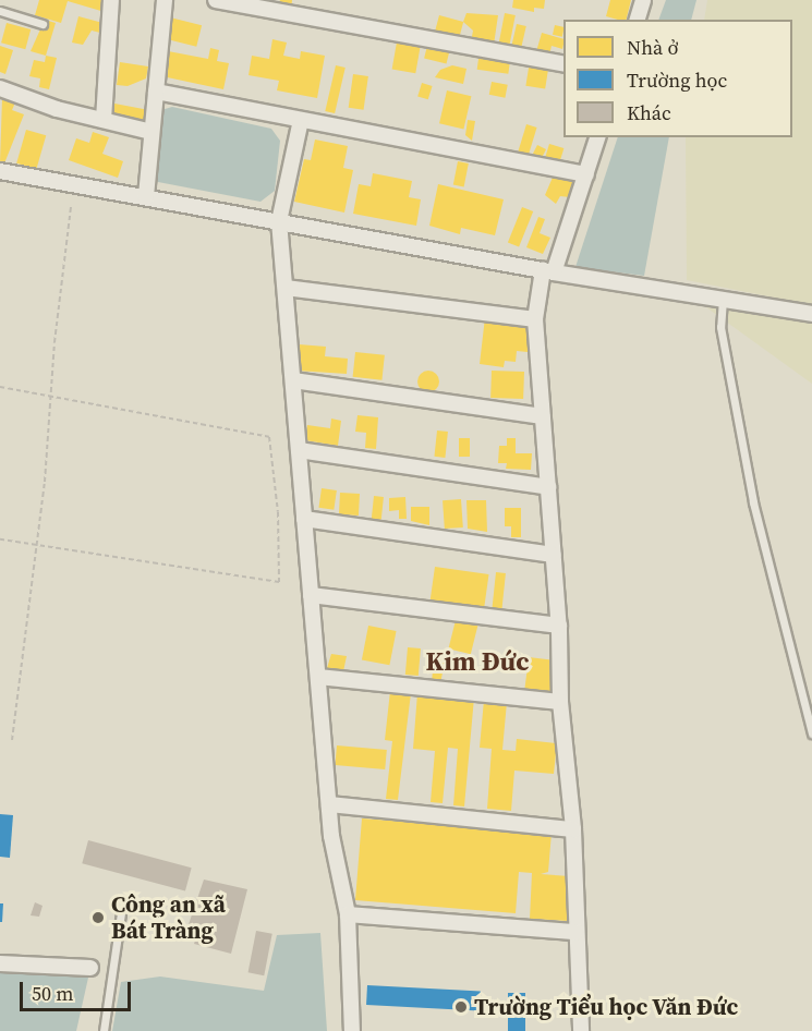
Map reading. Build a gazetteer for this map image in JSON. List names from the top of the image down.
{
  "districts": ["Kim Đức"],
  "places": ["Công an xã Bát Tràng", "Trường Tiểu học Văn Đức"],
  "legend": ["Nhà ở", "Trường học", "Khác"],
  "scale_bar": "50 m"
}
